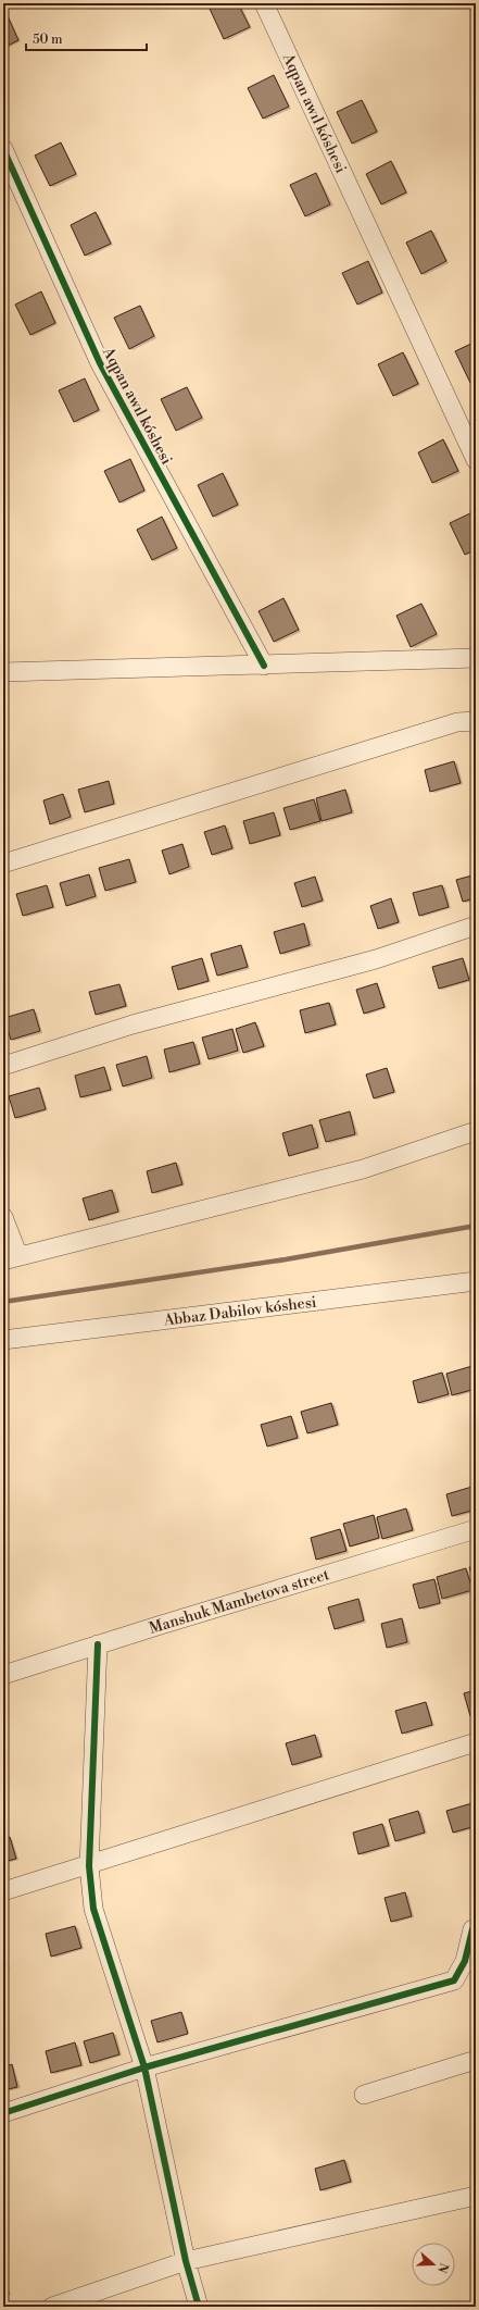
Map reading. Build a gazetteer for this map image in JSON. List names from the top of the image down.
{
  "streets": {
    "street": ["Aqpan awıl kóshesi", "Abbaz Dabilov kóshesi", "Manshuk Mambetova street"]
  },
  "scale_bar": "50 m",
  "north": "right"
}
